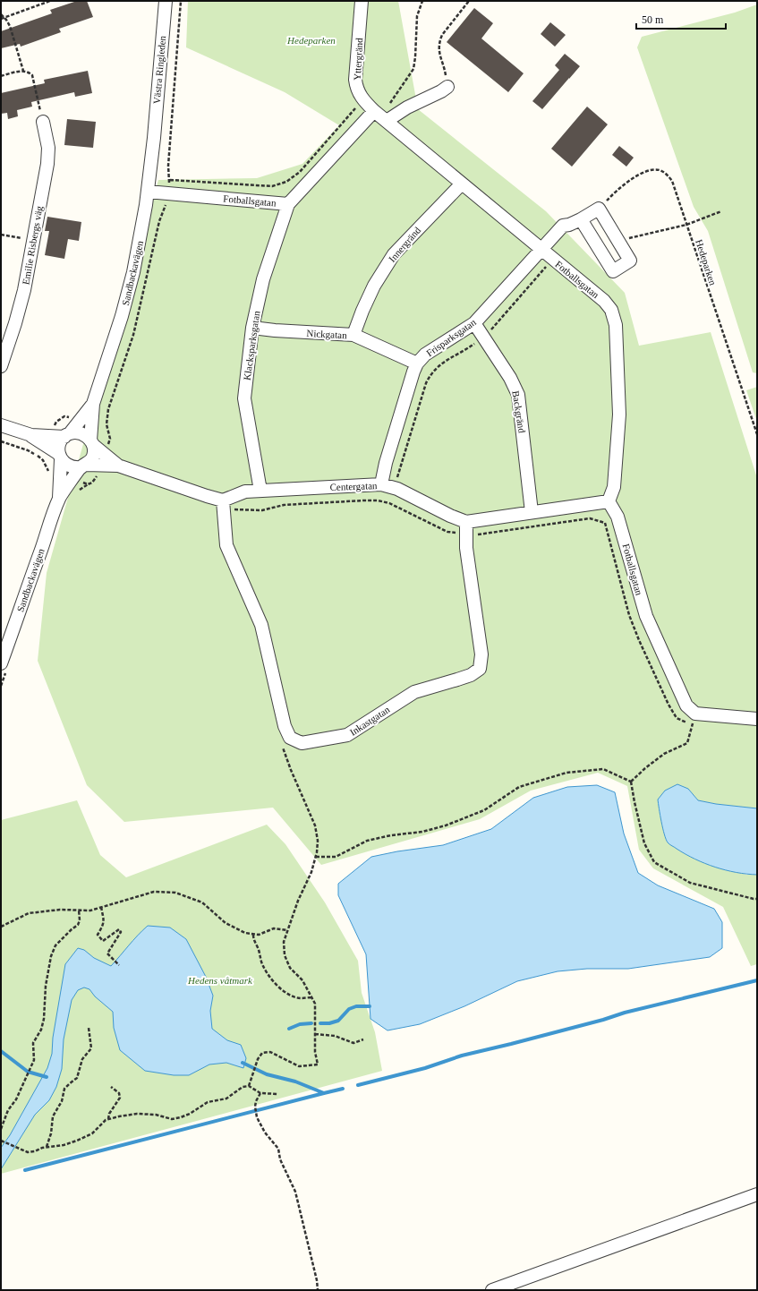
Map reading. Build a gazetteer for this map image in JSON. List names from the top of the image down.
{
  "streets": {
    "street": [
      "Yttergränd",
      "Västra Ringleden",
      "Fotballsgatan",
      "Innergränd",
      "Emilie Risbergs väg",
      "Sandbackavägen",
      "Nickgatan",
      "Frisparksgatan",
      "Klacksparksgatan",
      "Backgränd",
      "Centergatan",
      "Inkastgatan"
    ],
    "path": ["Hedeparken"]
  },
  "crossings": [
    ["Yttergränd", "Fotballsgatan"],
    ["Västra Ringleden", "Sandbackavägen"],
    ["Fotballsgatan", "Innergränd"],
    ["Fotballsgatan", "Sandbackavägen"],
    ["Fotballsgatan", "Frisparksgatan"],
    ["Fotballsgatan", "Klacksparksgatan"],
    ["Fotballsgatan", "Centergatan"],
    ["Innergränd", "Nickgatan"],
    ["Hedeparken", "Frisparksgatan"],
    ["Nickgatan", "Frisparksgatan"],
    ["Nickgatan", "Klacksparksgatan"],
    ["Frisparksgatan", "Backgränd"],
    ["Frisparksgatan", "Centergatan"],
    ["Klacksparksgatan", "Centergatan"],
    ["Backgränd", "Centergatan"],
    ["Centergatan", "Inkastgatan"]
  ],
  "parks": ["Hedeparken", "Hedens våtmark"],
  "scale_bar": "50 m"
}
